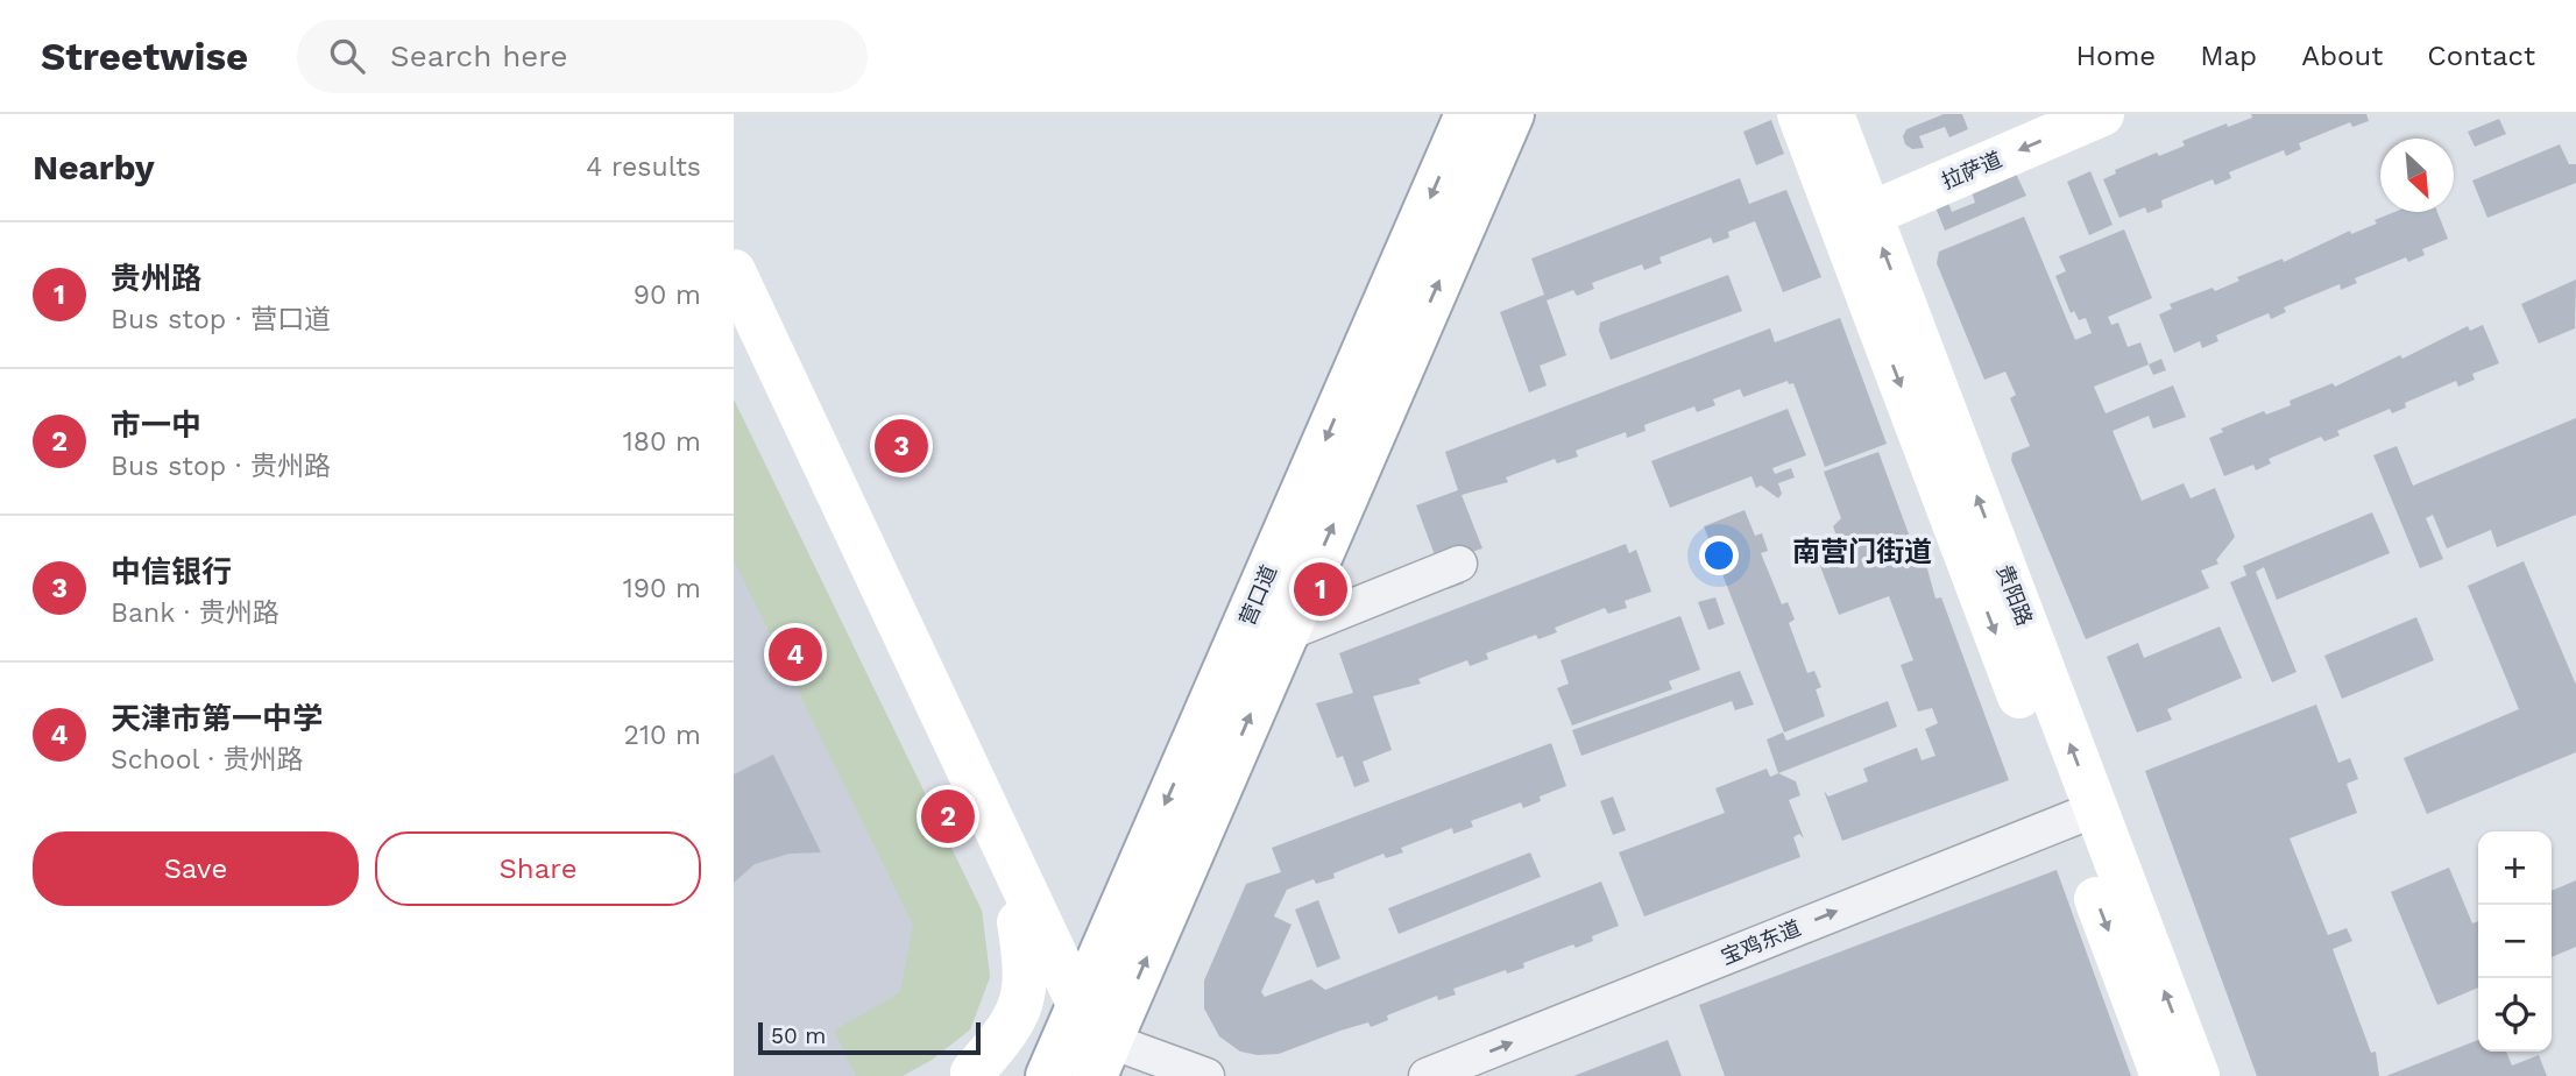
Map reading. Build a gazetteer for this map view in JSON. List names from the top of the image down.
{
  "streets": {
    "street": [
      "拉萨道",
      "营口道",
      "贵阳路",
      "宝鸡东道"
    ]
  },
  "crossings": [
    ["拉萨道", "贵阳路"],
    ["贵阳路", "宝鸡东道"]
  ],
  "one_way": ["拉萨道", "宝鸡东道"],
  "districts": ["南营门街道"],
  "scale_bar": "50 m",
  "north": "bottom right",
  "page": {
    "header": "Streetwise",
    "search": "Search here",
    "nav": [
      "Home",
      "Map",
      "About",
      "Contact"
    ],
    "heading": ["Nearby", "4 results"],
    "list": [
      {
        "mark": "1",
        "name": "贵州路",
        "note": "Bus stop · 营口道",
        "value": "90 m"
      },
      {
        "mark": "2",
        "name": "市一中",
        "note": "Bus stop · 贵州路",
        "value": "180 m"
      },
      {
        "mark": "3",
        "name": "中信银行",
        "note": "Bank · 贵州路",
        "value": "190 m"
      },
      {
        "mark": "4",
        "name": "天津市第一中学",
        "note": "School · 贵州路",
        "value": "210 m"
      }
    ],
    "pins": [
      "3",
      "1",
      "4",
      "2"
    ],
    "buttons": ["Save", "Share"],
    "map_buttons": ["+", "−"],
    "scale": "50 m"
  }
}
